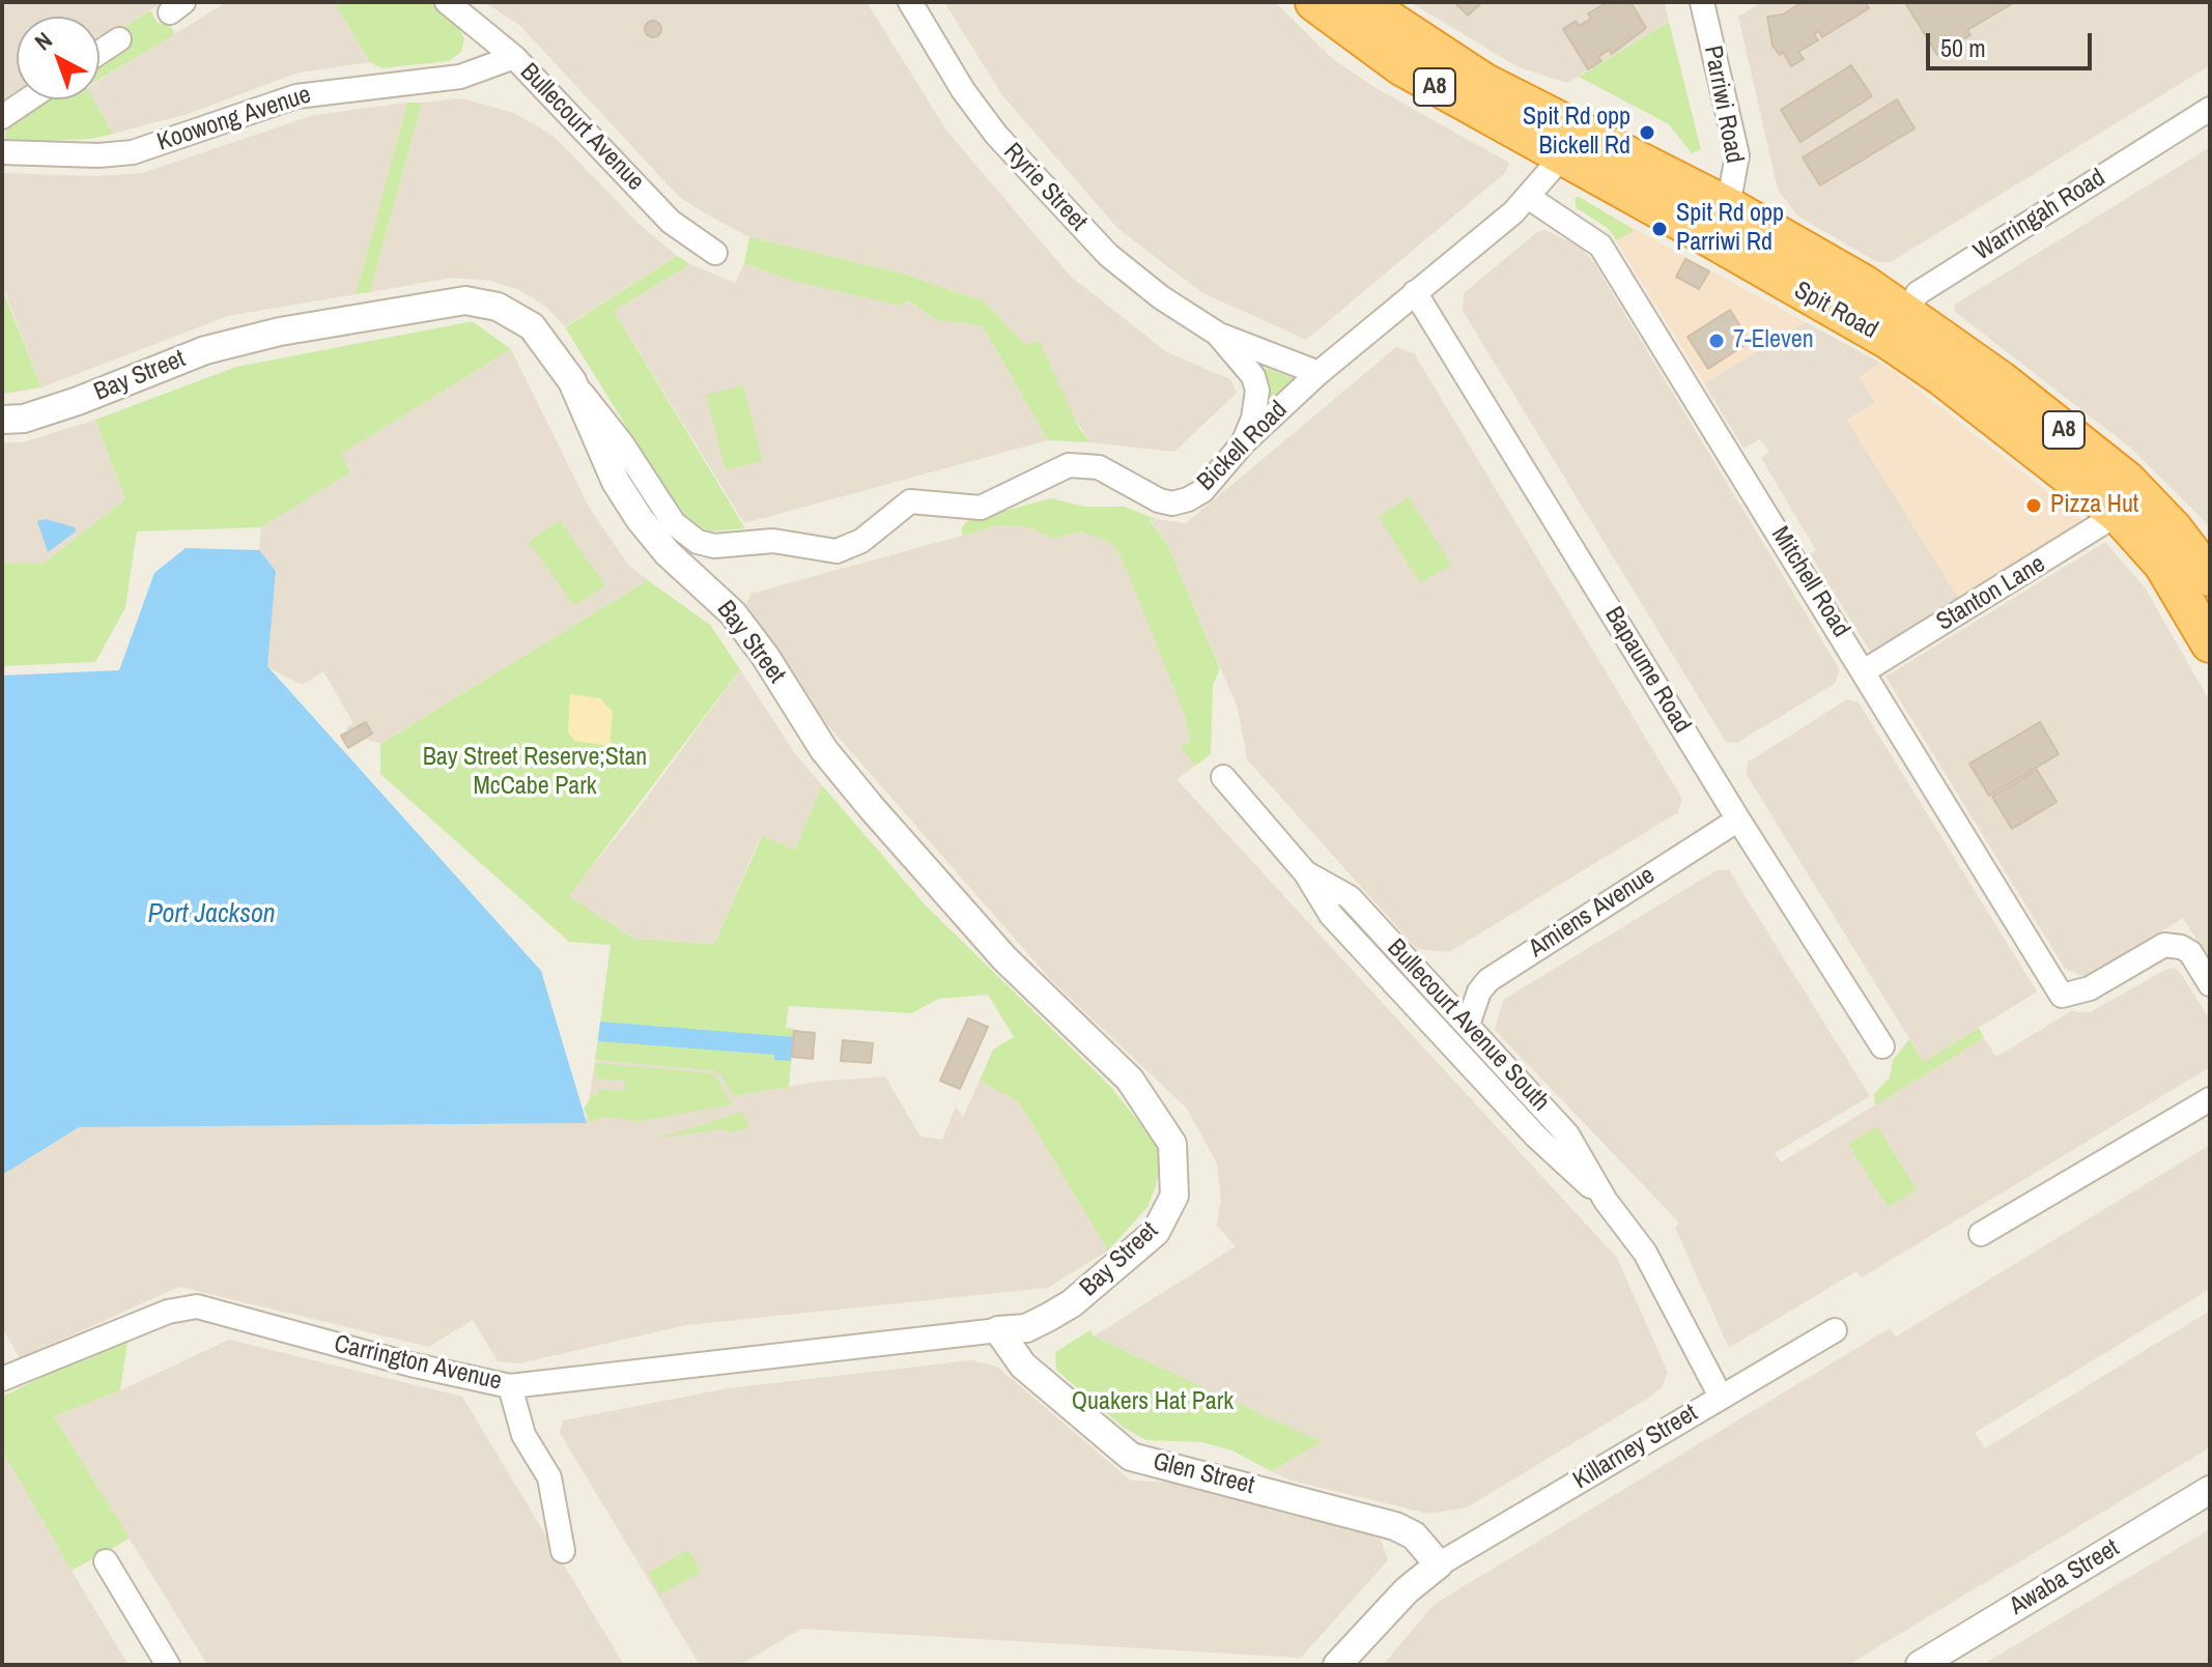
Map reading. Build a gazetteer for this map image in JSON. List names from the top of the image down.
{
  "streets": {
    "highway": ["A8", "Spit Road"],
    "street": [
      "Parriwi Road",
      "Koowong Avenue",
      "Bullecourt Avenue",
      "Ryrie Street",
      "Warringah Road",
      "Bay Street",
      "Bickell Road",
      "Mitchell Road",
      "Stanton Lane",
      "Bapaume Road",
      "Amiens Avenue",
      "Bullecourt Avenue South",
      "Carrington Avenue",
      "Killarney Street",
      "Glen Street",
      "Awaba Street"
    ]
  },
  "crossings": [
    ["Parriwi Road", "Spit Road"],
    ["Koowong Avenue", "Bullecourt Avenue"],
    ["Ryrie Street", "Bickell Road"],
    ["Warringah Road", "Spit Road"],
    ["Spit Road", "Bickell Road"],
    ["Spit Road", "Stanton Lane"],
    ["Bay Street", "Bickell Road"],
    ["Bay Street", "Carrington Avenue"],
    ["Bay Street", "Glen Street"],
    ["Bickell Road", "Mitchell Road"],
    ["Bickell Road", "Bapaume Road"],
    ["Mitchell Road", "Stanton Lane"],
    ["Bapaume Road", "Amiens Avenue"],
    ["Amiens Avenue", "Bullecourt Avenue South"],
    ["Bullecourt Avenue South", "Killarney Street"],
    ["Carrington Avenue", "Glen Street"],
    ["Killarney Street", "Glen Street"]
  ],
  "water": ["Port Jackson"],
  "parks": ["Bay Street Reserve;Stan McCabe Park", "Quakers Hat Park"],
  "places": [
    "Spit Rd opp Bickell Rd",
    "Spit Rd opp Parriwi Rd",
    "7-Eleven",
    "Pizza Hut"
  ],
  "scale_bar": "50 m",
  "north": "top left"
}
